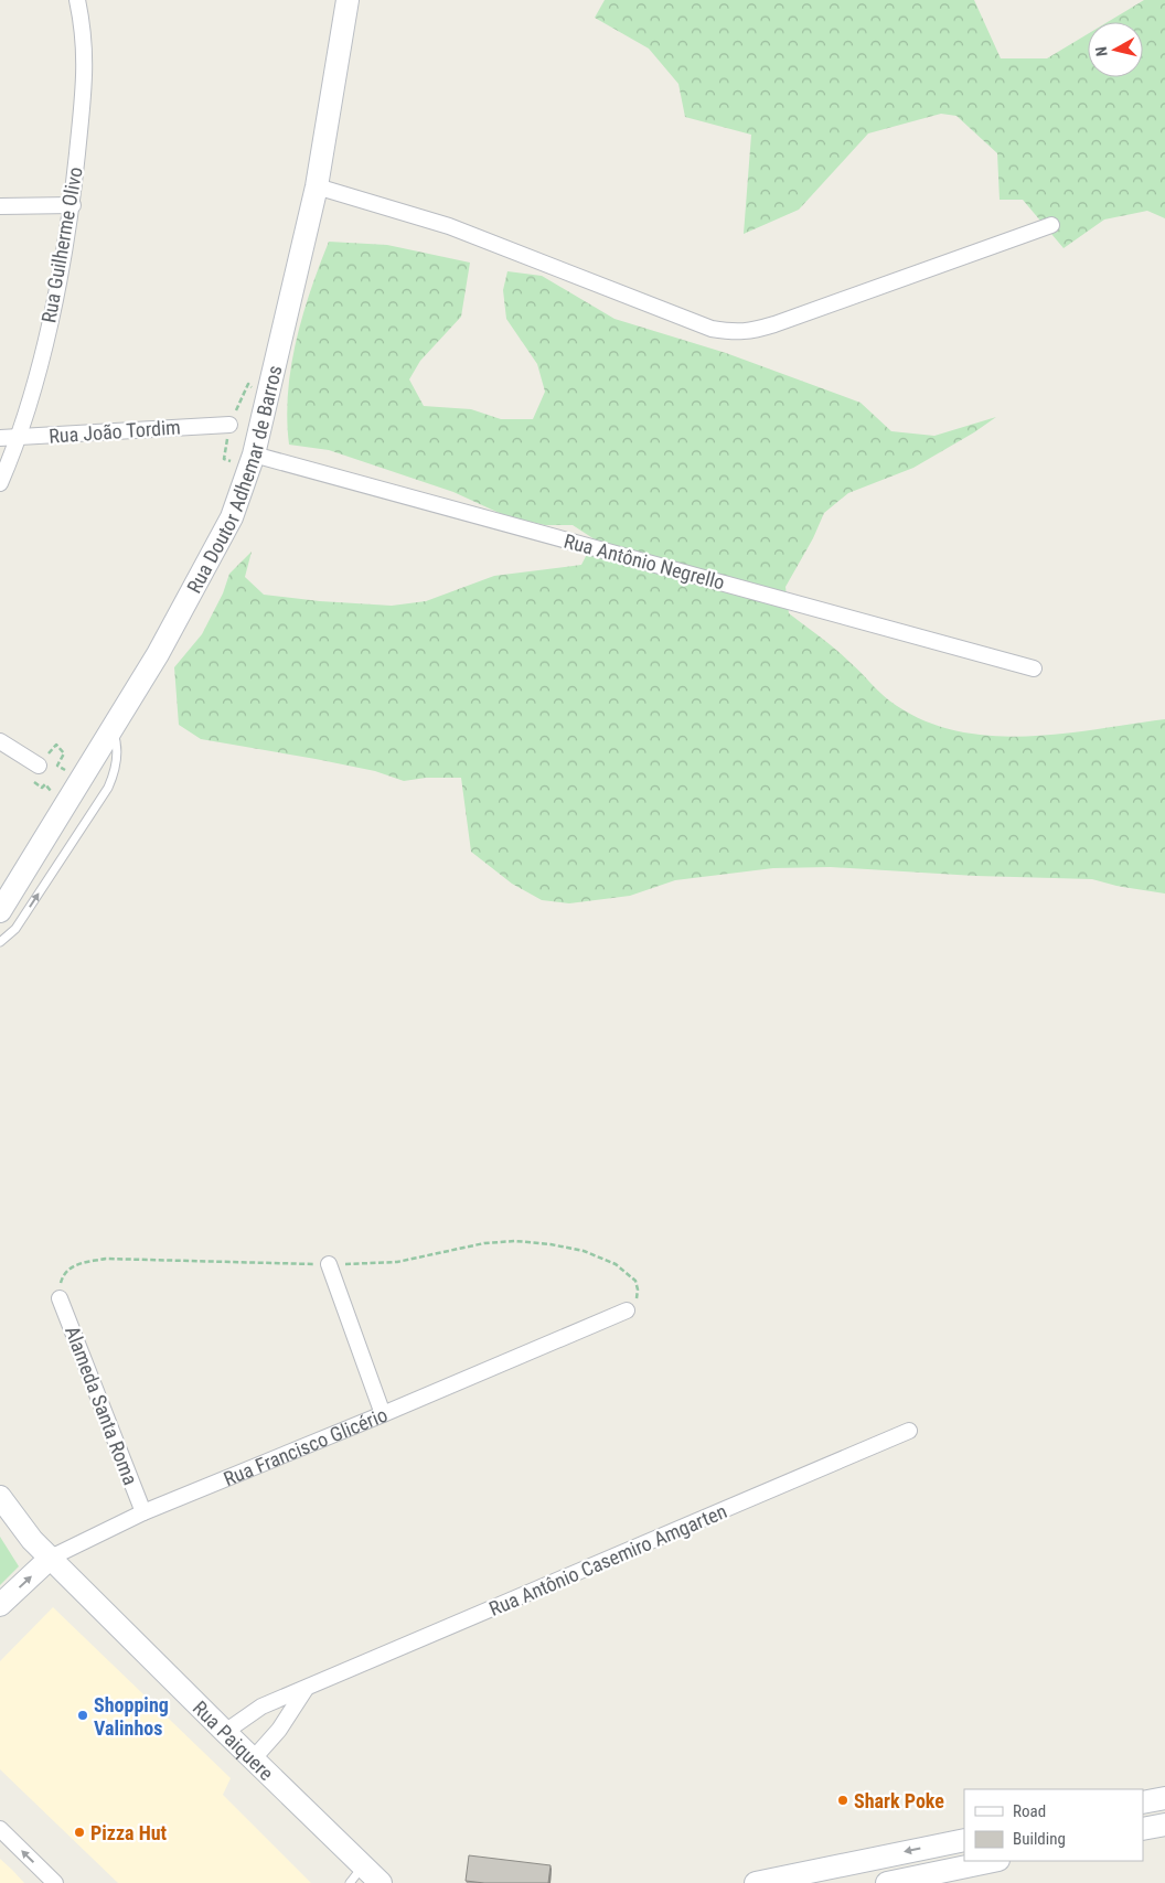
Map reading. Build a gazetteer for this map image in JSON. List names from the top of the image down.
{
  "streets": {
    "street": [
      "Rua Guilherme Olivo",
      "Rua João Tordim",
      "Rua Doutor Adhemar de Barros",
      "Rua Antônio Negrello",
      "Alameda Santa Roma",
      "Rua Francisco Glicério",
      "Rua Antônio Casemiro Amgarten",
      "Rua Paiquere"
    ]
  },
  "crossings": [
    ["Rua Guilherme Olivo", "Rua João Tordim"],
    ["Rua Doutor Adhemar de Barros", "Rua Antônio Negrello"],
    ["Alameda Santa Roma", "Rua Francisco Glicério"],
    ["Rua Francisco Glicério", "Rua Paiquere"],
    ["Rua Antônio Casemiro Amgarten", "Rua Paiquere"]
  ],
  "places": ["Shopping Valinhos", "Shark Poke", "Pizza Hut"],
  "legend": ["Road", "Building"],
  "north": "left"
}
